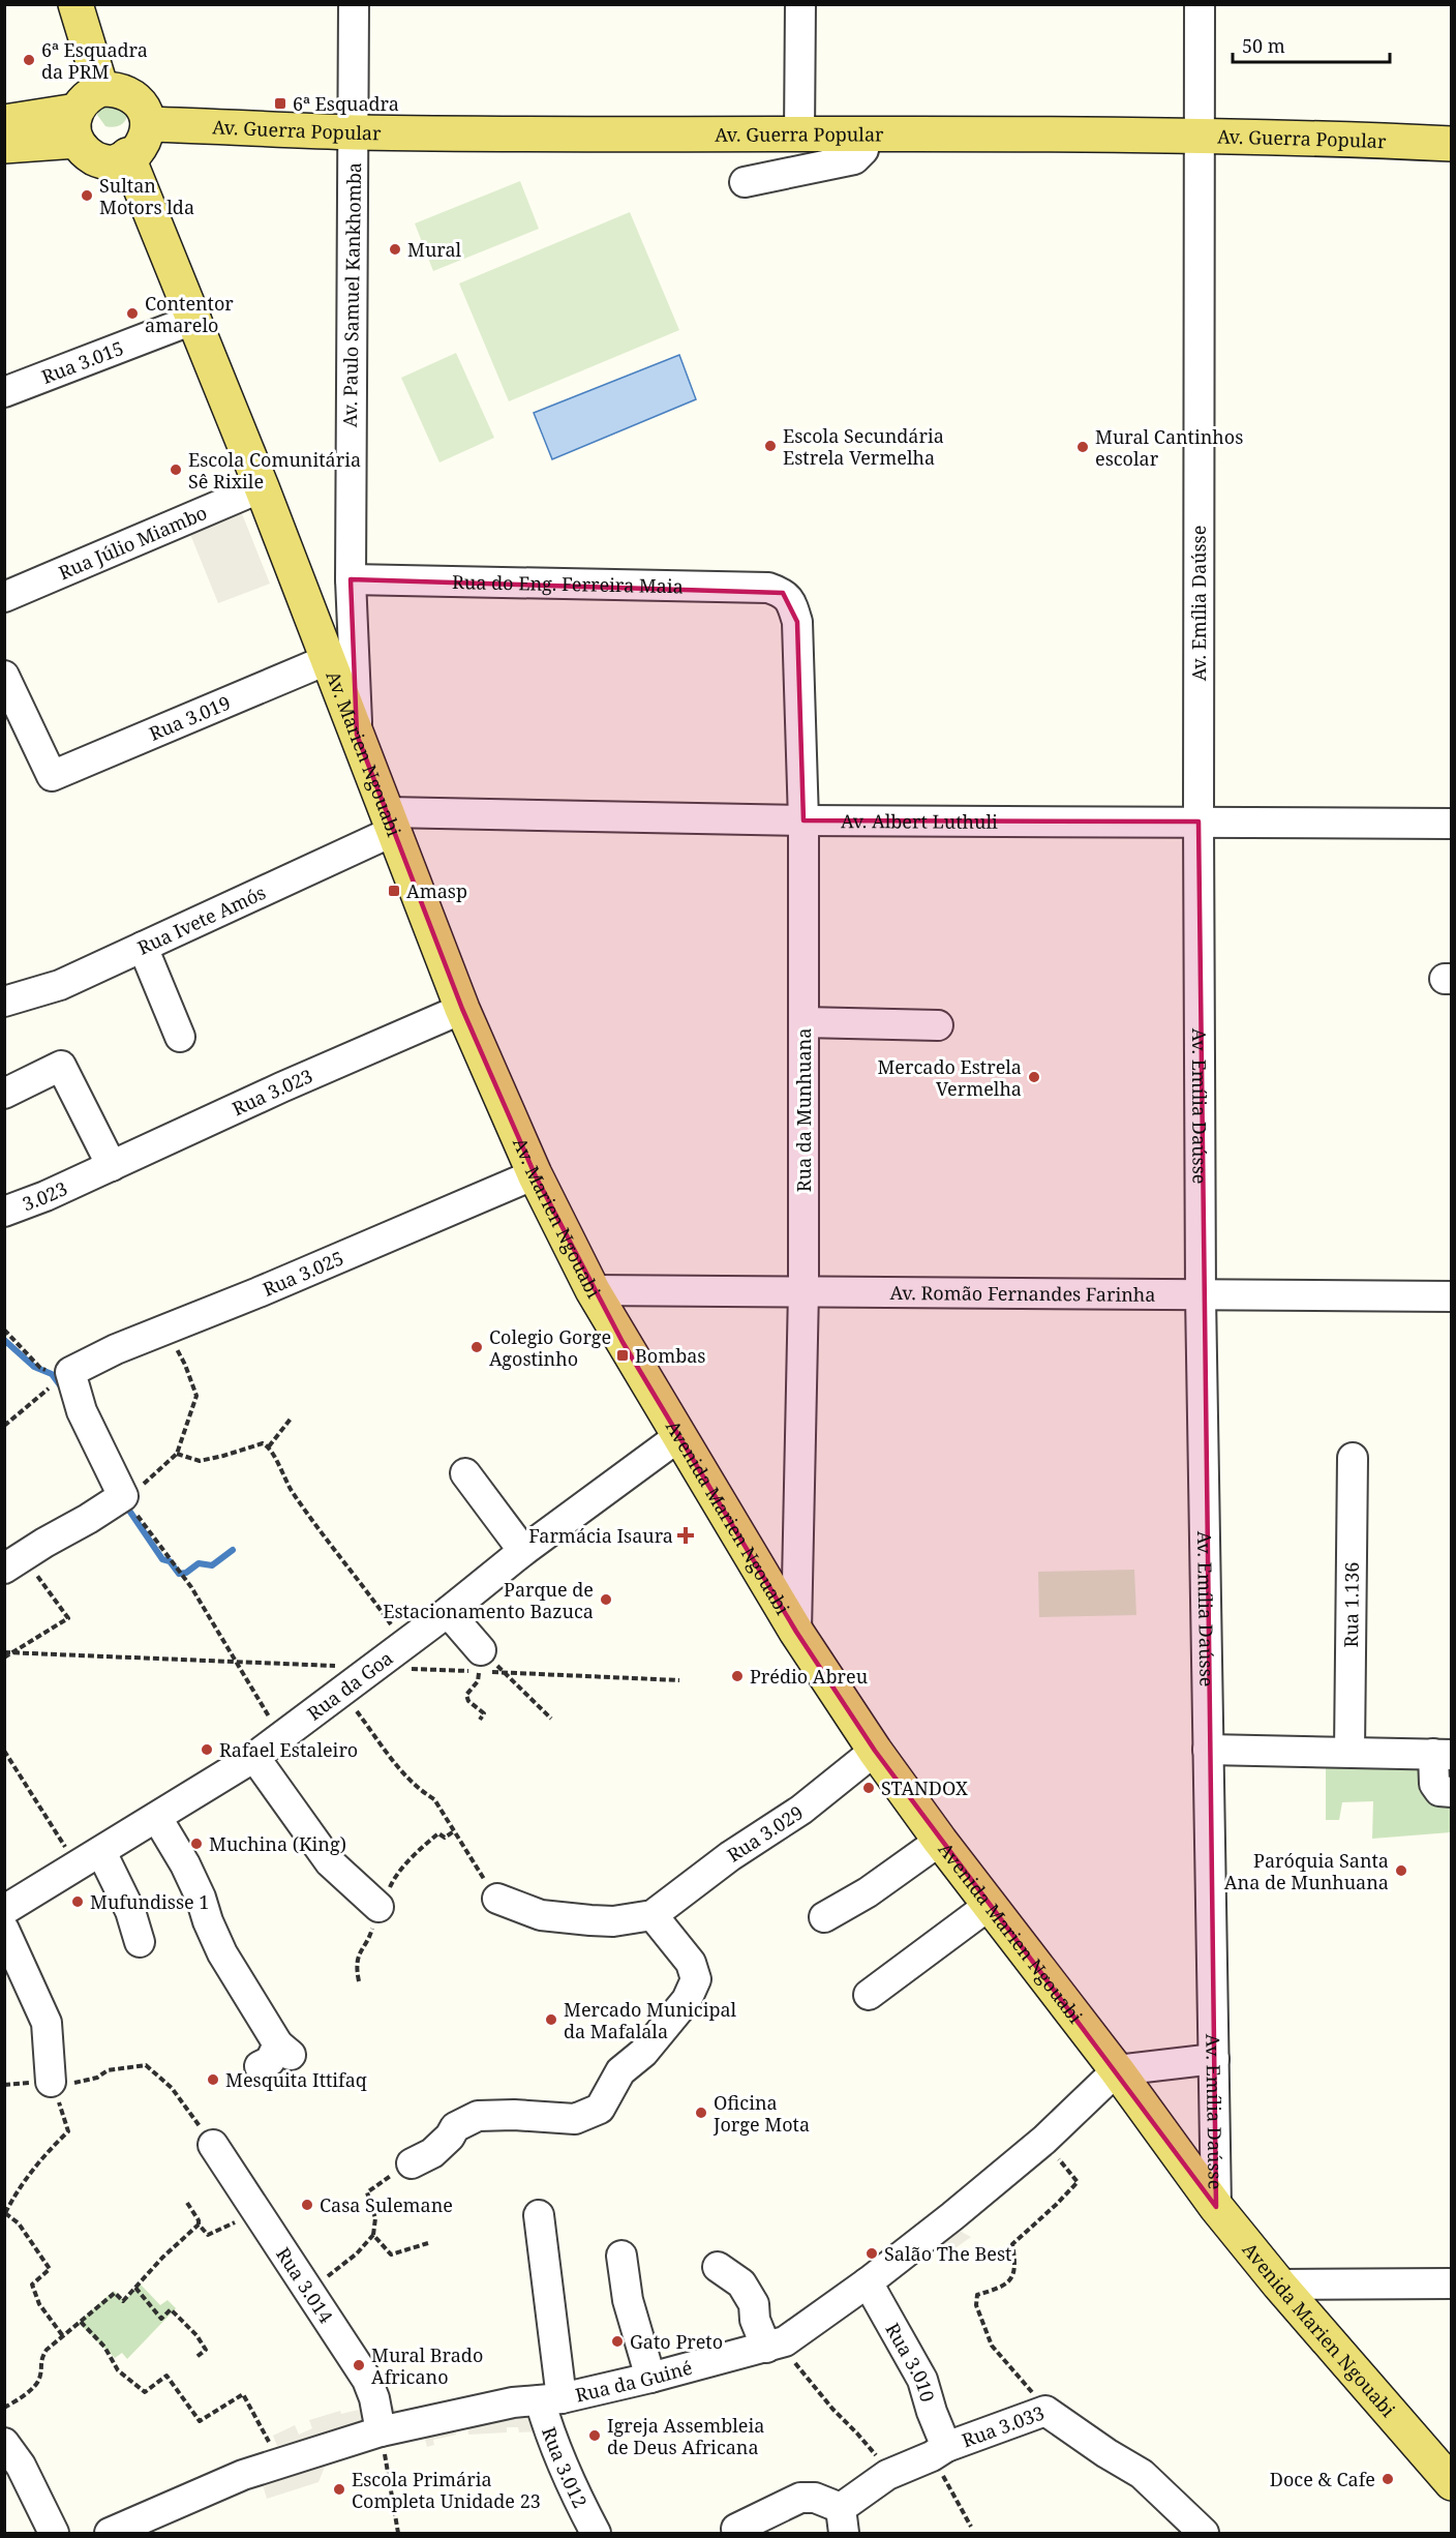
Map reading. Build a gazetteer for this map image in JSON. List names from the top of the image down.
{
  "streets": {
    "main road": ["Av. Guerra Popular", "Av. Marien Ngouabi", "Avenida Marien Ngouabi"],
    "street": [
      "Av. Paulo Samuel Kankhomba",
      "Rua 3.015",
      "Rua Júlio Miambo",
      "Rua do Eng. Ferreira Maia",
      "Av. Emília Daússe",
      "Rua 3.019",
      "Av. Albert Luthuli",
      "Rua Ivete Amós",
      "Rua 3.023",
      "Rua da Munhuana",
      "3.023",
      "Rua 3.025",
      "Av. Romão Fernandes Farinha",
      "Rua 1.136",
      "Rua da Goa",
      "Rua 3.029",
      "Rua 3.014",
      "Rua 3.010",
      "Rua da Guiné",
      "Rua 3.033",
      "Rua 3.012"
    ]
  },
  "crossings": [
    ["Av. Guerra Popular", "Av. Paulo Samuel Kankhomba"],
    ["Av. Guerra Popular", "Av. Emília Daússe"],
    ["Av. Guerra Popular", "Av. Marien Ngouabi"],
    ["Av. Paulo Samuel Kankhomba", "Rua do Eng. Ferreira Maia"],
    ["Av. Paulo Samuel Kankhomba", "Av. Marien Ngouabi"],
    ["Rua 3.015", "Av. Marien Ngouabi"],
    ["Rua Júlio Miambo", "Av. Marien Ngouabi"],
    ["Rua do Eng. Ferreira Maia", "Rua da Munhuana"],
    ["Av. Emília Daússe", "Av. Albert Luthuli"],
    ["Av. Emília Daússe", "Av. Romão Fernandes Farinha"],
    ["Av. Emília Daússe", "Avenida Marien Ngouabi"],
    ["Rua 3.019", "Av. Marien Ngouabi"],
    ["Av. Marien Ngouabi", "Av. Albert Luthuli"],
    ["Av. Marien Ngouabi", "Rua Ivete Amós"],
    ["Av. Marien Ngouabi", "Rua 3.023"],
    ["Av. Marien Ngouabi", "Rua 3.025"],
    ["Av. Marien Ngouabi", "Av. Romão Fernandes Farinha"],
    ["Av. Marien Ngouabi", "Avenida Marien Ngouabi"],
    ["Av. Albert Luthuli", "Rua Ivete Amós"],
    ["Av. Albert Luthuli", "Rua da Munhuana"],
    ["Rua 3.023", "3.023"],
    ["Rua da Munhuana", "Av. Romão Fernandes Farinha"],
    ["Rua da Munhuana", "Avenida Marien Ngouabi"],
    ["Avenida Marien Ngouabi", "Rua da Goa"],
    ["Avenida Marien Ngouabi", "Rua 3.029"],
    ["Avenida Marien Ngouabi", "Rua da Guiné"],
    ["Rua 3.014", "Rua da Guiné"],
    ["Rua 3.010", "Rua da Guiné"],
    ["Rua 3.010", "Rua 3.033"],
    ["Rua da Guiné", "Rua 3.012"]
  ],
  "places": {
    "other": [
      "6ª Esquadra da PRM",
      "Sultan Motors lda",
      "Mural",
      "Contentor amarelo",
      "Escola Secundária Estrela Vermelha",
      "Mural Cantinhos escolar",
      "Escola Comunitária Sê Rixile",
      "Mercado Estrela Vermelha",
      "Colegio Gorge Agostinho",
      "Parque de Estacionamento Bazuca",
      "Prédio Abreu",
      "Rafael Estaleiro",
      "STANDOX",
      "Muchina (King)",
      "Paróquia Santa Ana de Munhuana",
      "Mufundisse 1",
      "Mercado Municipal da Mafalala",
      "Mesquita Ittifaq",
      "Oficina Jorge Mota",
      "Casa Sulemane",
      "Salão The Best",
      "Gato Preto",
      "Mural Brado Africano",
      "Igreja Assembleia de Deus Africana",
      "Doce & Cafe",
      "Escola Primária Completa Unidade 23"
    ],
    "transit": ["6ª Esquadra", "Amasp", "Bombas"],
    "health": ["Farmácia Isaura"]
  },
  "scale_bar": "50 m"
}
